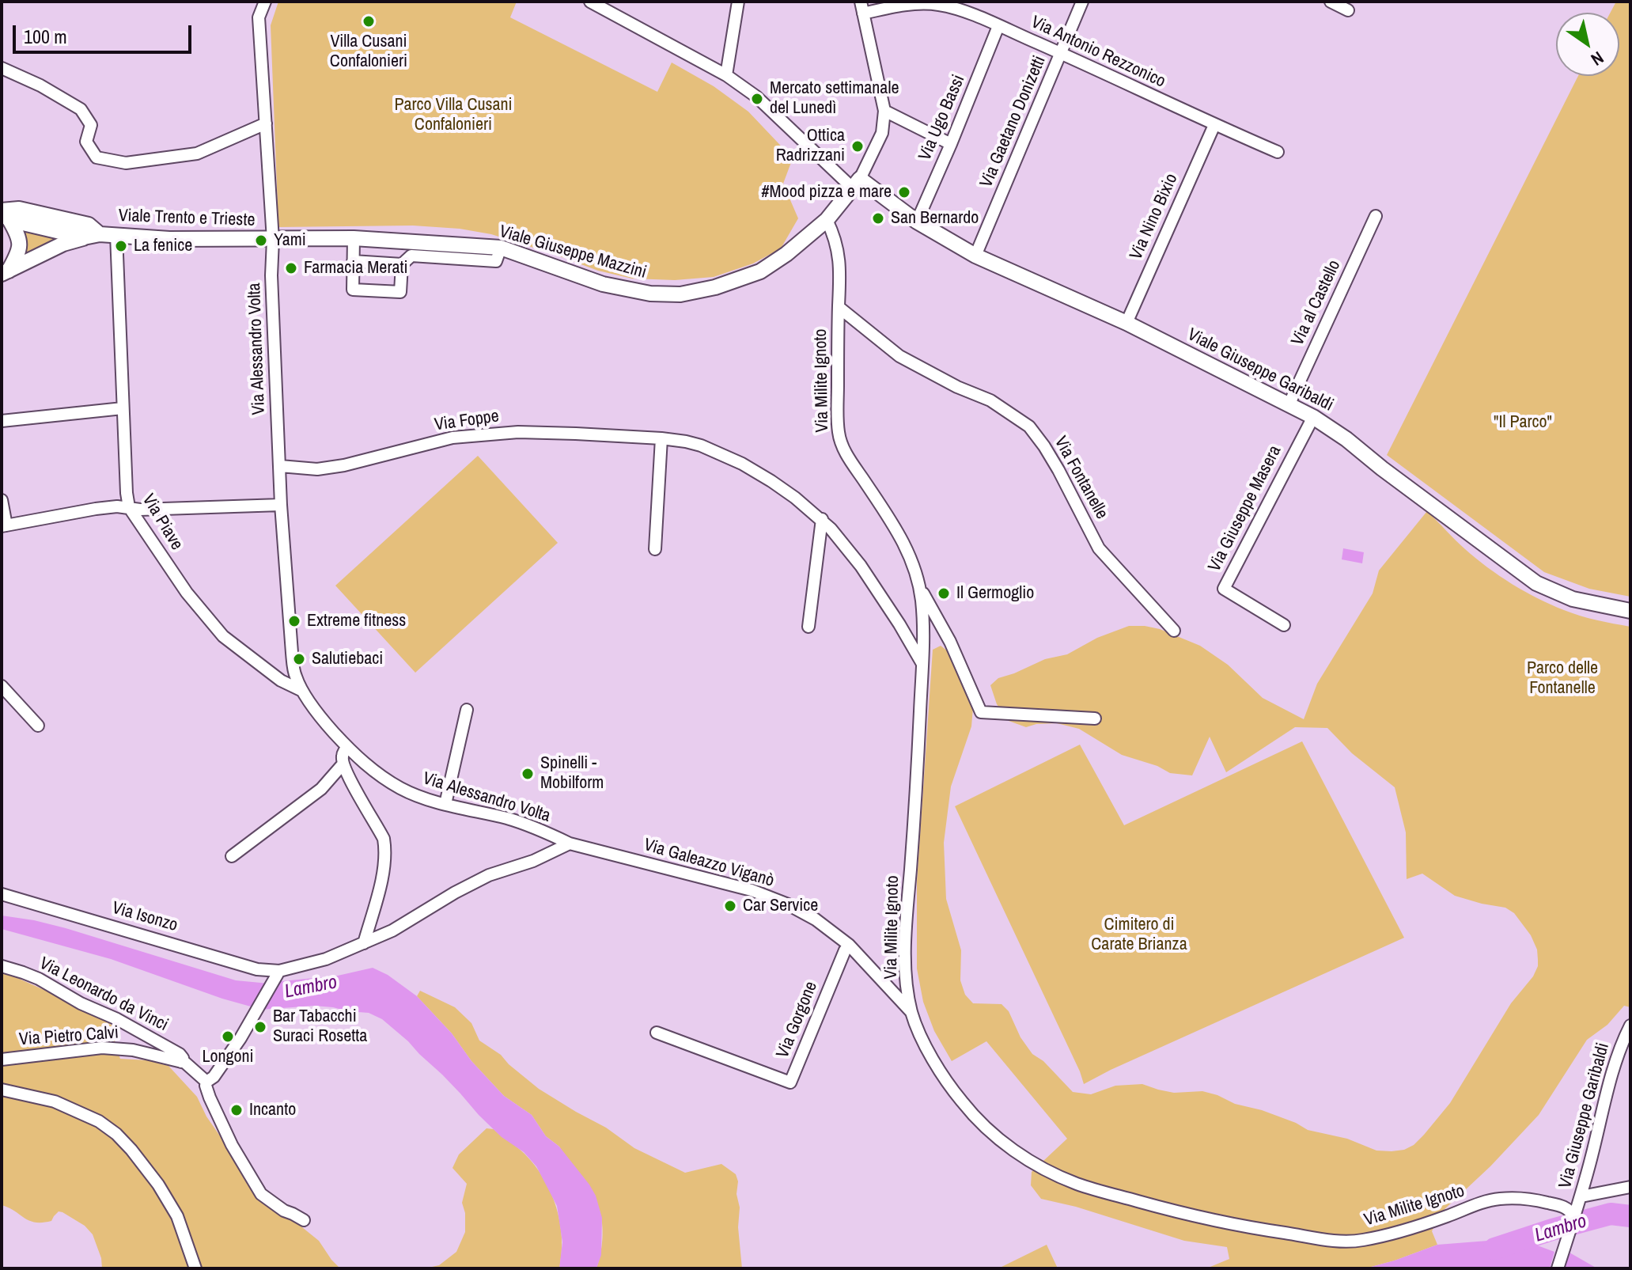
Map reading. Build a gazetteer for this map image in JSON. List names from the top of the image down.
{
  "streets": {
    "main road": ["Viale Trento e Trieste", "Viale Giuseppe Mazzini", "Viale Giuseppe Garibaldi"],
    "street": [
      "Via Antonio Rezzonico",
      "Via Ugo Bassi",
      "Via Gaetano Donizetti",
      "Via Nino Bixio",
      "Via al Castello",
      "Via Alessandro Volta",
      "Via Milite Ignoto",
      "Via Foppe",
      "Via Fontanelle",
      "Via Giuseppe Masera",
      "Via Piave",
      "Via Galeazzo Viganò",
      "Via Isonzo",
      "Via Leonardo da Vinci",
      "Via Gorgone",
      "Via Pietro Calvi",
      "Via Giuseppe Garibaldi"
    ]
  },
  "crossings": [
    ["Via Antonio Rezzonico", "Via Ugo Bassi"],
    ["Via Antonio Rezzonico", "Via Gaetano Donizetti"],
    ["Via Antonio Rezzonico", "Via Nino Bixio"],
    ["Via Ugo Bassi", "Viale Giuseppe Garibaldi"],
    ["Via Gaetano Donizetti", "Viale Giuseppe Garibaldi"],
    ["Via Nino Bixio", "Viale Giuseppe Garibaldi"],
    ["Viale Trento e Trieste", "Viale Giuseppe Mazzini"],
    ["Viale Trento e Trieste", "Via Alessandro Volta"],
    ["Viale Trento e Trieste", "Via Piave"],
    ["Viale Giuseppe Mazzini", "Via Alessandro Volta"],
    ["Viale Giuseppe Mazzini", "Viale Giuseppe Garibaldi"],
    ["Viale Giuseppe Mazzini", "Via Milite Ignoto"],
    ["Via al Castello", "Viale Giuseppe Garibaldi"],
    ["Via Alessandro Volta", "Via Foppe"],
    ["Via Alessandro Volta", "Via Piave"],
    ["Via Alessandro Volta", "Via Galeazzo Viganò"],
    ["Via Alessandro Volta", "Via Isonzo"],
    ["Viale Giuseppe Garibaldi", "Via Giuseppe Masera"],
    ["Via Milite Ignoto", "Via Foppe"],
    ["Via Milite Ignoto", "Via Fontanelle"],
    ["Via Milite Ignoto", "Via Galeazzo Viganò"],
    ["Via Milite Ignoto", "Via Giuseppe Garibaldi"],
    ["Via Galeazzo Viganò", "Via Gorgone"],
    ["Via Leonardo da Vinci", "Via Pietro Calvi"]
  ],
  "water": ["Lambro"],
  "parks": [
    "Parco Villa Cusani Confalonieri",
    "\"Il Parco\"",
    "Parco delle Fontanelle",
    "Cimitero di Carate Brianza"
  ],
  "places": [
    "Villa Cusani Confalonieri",
    "Mercato settimanale del Lunedì",
    "Ottica Radrizzani",
    "#Mood pizza e mare",
    "San Bernardo",
    "Yami",
    "La fenice",
    "Farmacia Merati",
    "Il Germoglio",
    "Extreme fitness",
    "Salutiebaci",
    "Spinelli - Mobilform",
    "Car Service",
    "Bar Tabacchi Suraci Rosetta",
    "Longoni",
    "Incanto"
  ],
  "scale_bar": "100 m",
  "north": "bottom right"
}
